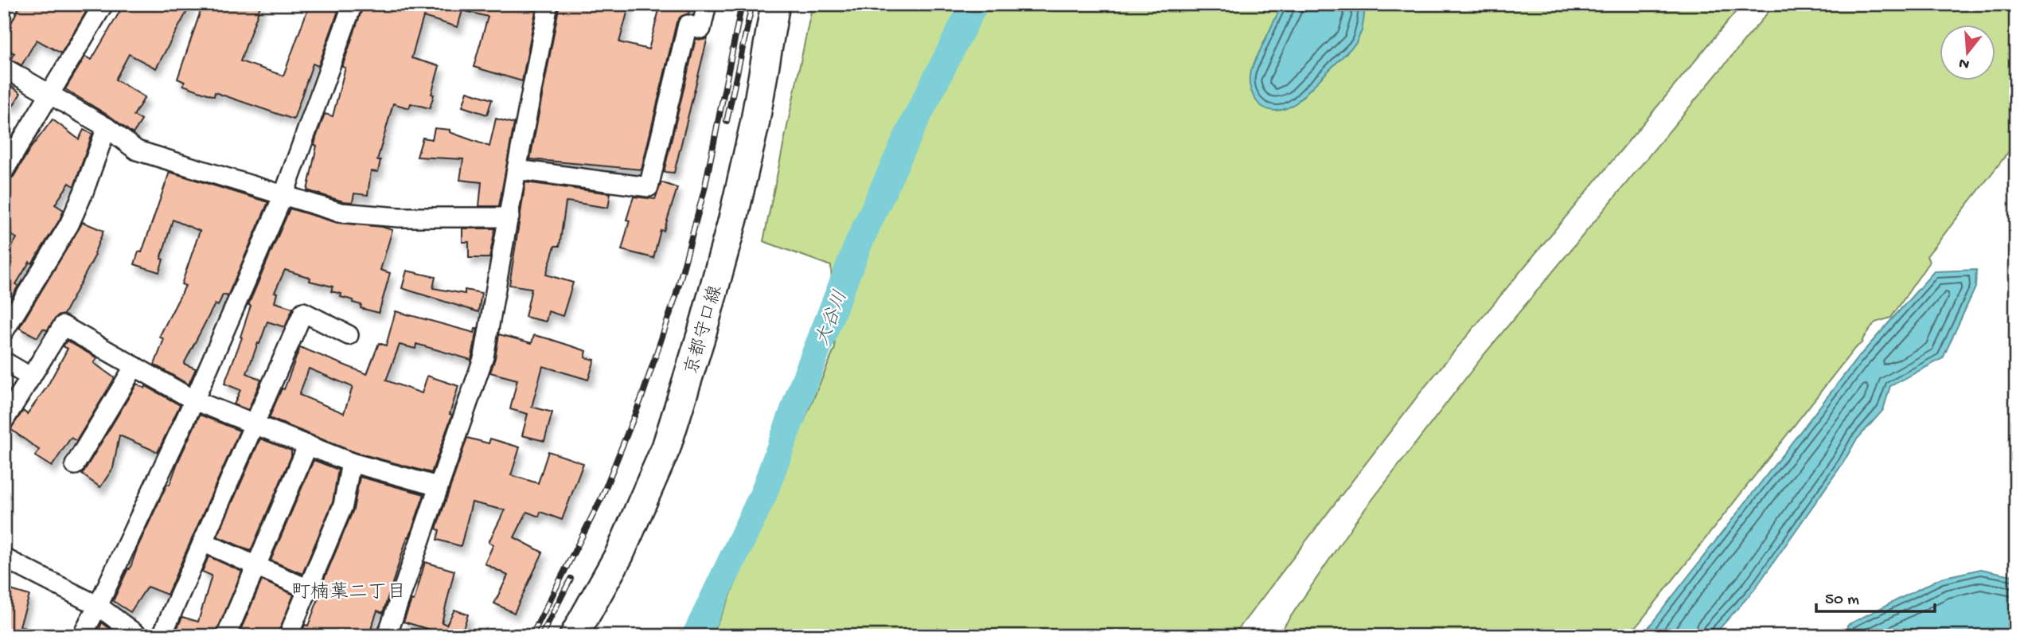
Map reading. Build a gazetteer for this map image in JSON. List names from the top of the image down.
{
  "streets": {
    "main road": ["京都守口線"]
  },
  "districts": ["町楠葉二丁目"],
  "water": ["大谷川"],
  "scale_bar": "50 m",
  "north": "bottom"
}
